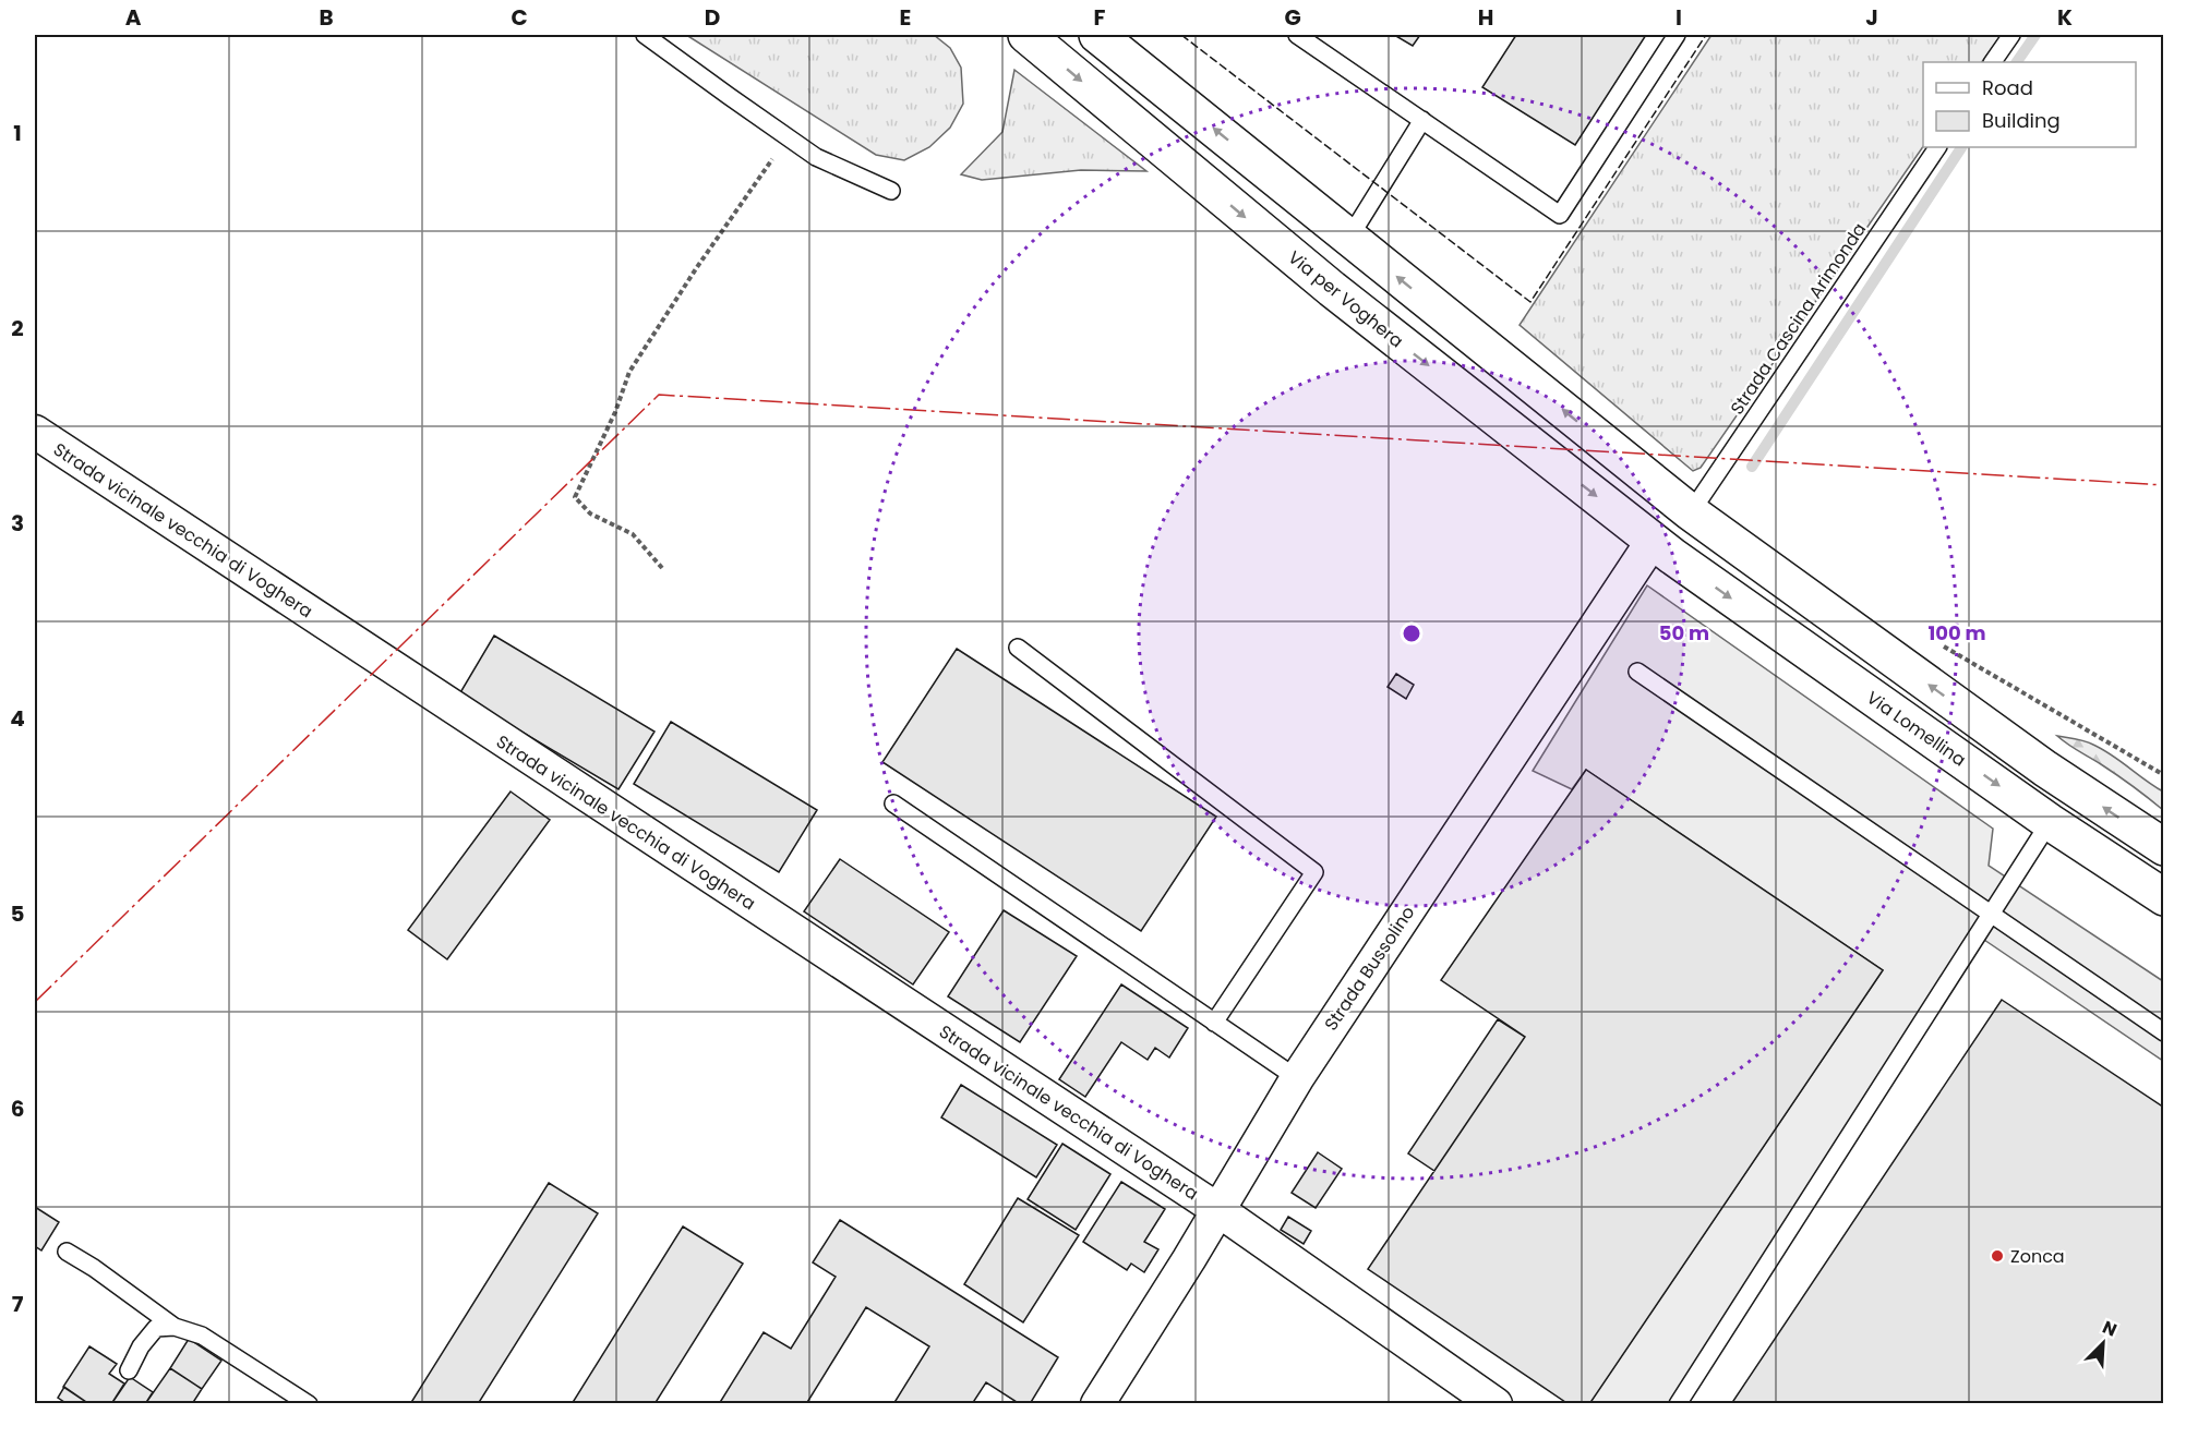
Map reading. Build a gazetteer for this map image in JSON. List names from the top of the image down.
{
  "streets": {
    "main road": ["Via per Voghera", "Via Lomellina"],
    "street": ["Strada vicinale vecchia di Voghera", "Strada Bussolino"],
    "lane": ["Strada Cascina Arimonda"]
  },
  "crossings": [
    ["Via per Voghera", "Via Lomellina"],
    ["Via per Voghera", "Strada Bussolino"],
    ["Strada vicinale vecchia di Voghera", "Strada Bussolino"],
    ["Via Lomellina", "Strada Bussolino"]
  ],
  "places": ["Zonca"],
  "legend": ["Road", "Building"],
  "north": "top right",
  "grid": {
    "columns": [
      "A",
      "B",
      "C",
      "D",
      "E",
      "F",
      "G",
      "H",
      "I",
      "J",
      "K"
    ],
    "rows": [
      "1",
      "2",
      "3",
      "4",
      "5",
      "6",
      "7"
    ]
  },
  "rings": ["50 m", "100 m"]
}
